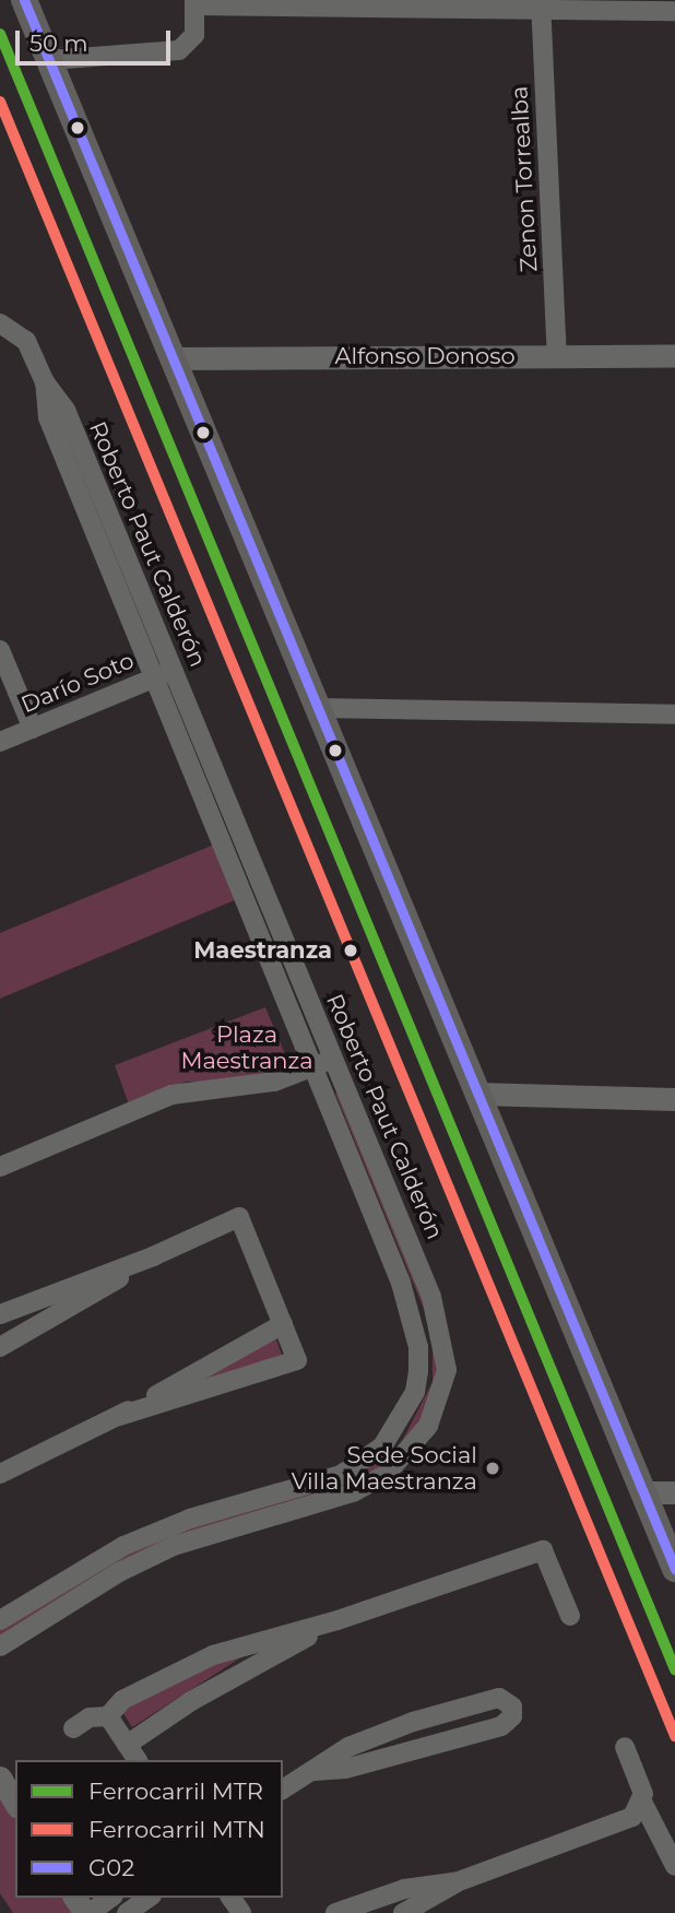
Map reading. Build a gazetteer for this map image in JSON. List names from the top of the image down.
{
  "streets": {
    "street": [
      "Zenon Torrealba",
      "Alfonso Donoso",
      "Roberto Paut Calderón",
      "Darío Soto"
    ]
  },
  "crossings": [
    ["Zenon Torrealba", "Alfonso Donoso"],
    ["Roberto Paut Calderón", "Darío Soto"]
  ],
  "parks": ["Plaza Maestranza"],
  "places": ["Maestranza", "Sede Social Villa Maestranza"],
  "lines": ["transit line G02", "rail line MTR", "rail line MTN"],
  "legend": ["Ferrocarril MTR", "Ferrocarril MTN", "G02"],
  "scale_bar": "50 m"
}
